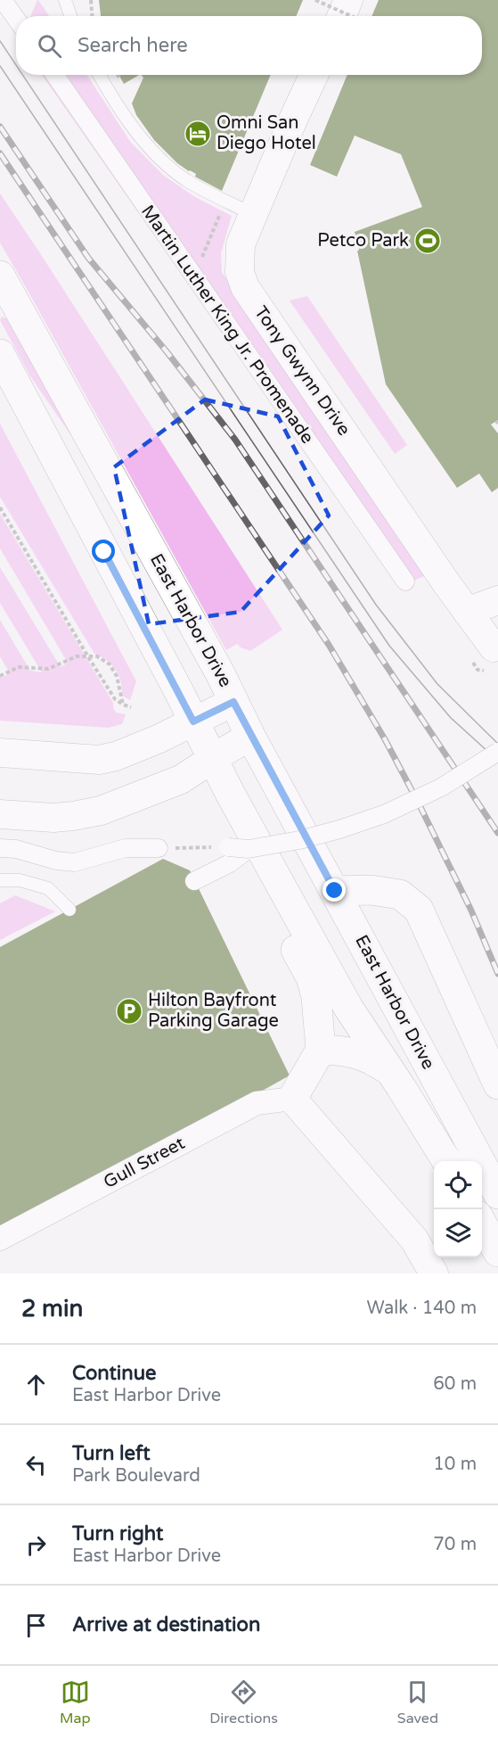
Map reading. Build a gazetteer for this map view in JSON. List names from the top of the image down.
{
  "streets": {
    "main road": ["East Harbor Drive"],
    "street": ["Martin Luther King Jr. Promenade", "Tony Gwynn Drive", "Gull Street"]
  },
  "places": {
    "hotel": ["Omni San Diego Hotel"],
    "sports": ["Petco Park"],
    "parking": ["Hilton Bayfront Parking Garage"]
  },
  "page": {
    "search": "Search here",
    "heading": ["2 min", "Walk · 140 m"],
    "list": [
      ["Continue", "East Harbor Drive", "60 m"],
      ["Turn left", "Park Boulevard", "10 m"],
      ["Turn right", "East Harbor Drive", "70 m"],
      "Arrive at destination"
    ],
    "nav": ["Map", "Directions", "Saved"]
  }
}
